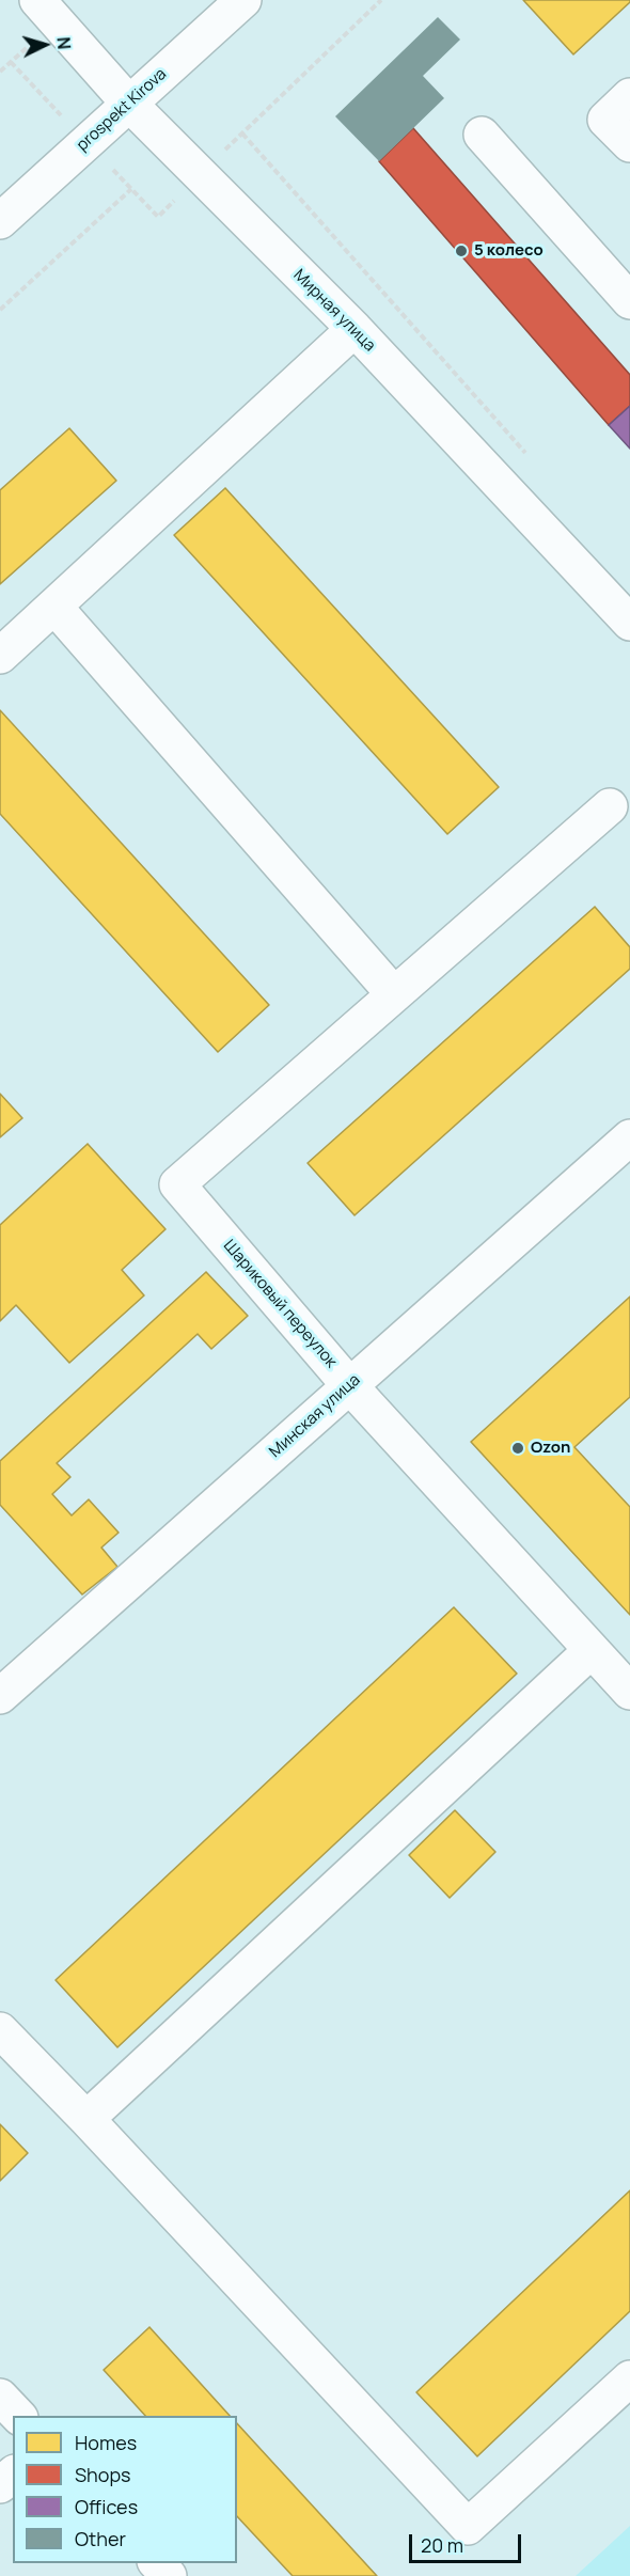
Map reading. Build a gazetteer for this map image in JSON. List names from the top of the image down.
{
  "streets": {
    "street": [
      "prospekt Kirova",
      "Мирная улица",
      "Шариковый переулок",
      "Минская улица"
    ]
  },
  "crossings": [
    ["prospekt Kirova", "Мирная улица"],
    ["Шариковый переулок", "Минская улица"]
  ],
  "places": ["5 колесо", "Ozon"],
  "legend": [
    "Homes",
    "Shops",
    "Offices",
    "Other"
  ],
  "scale_bar": "20 m",
  "north": "right"
}
